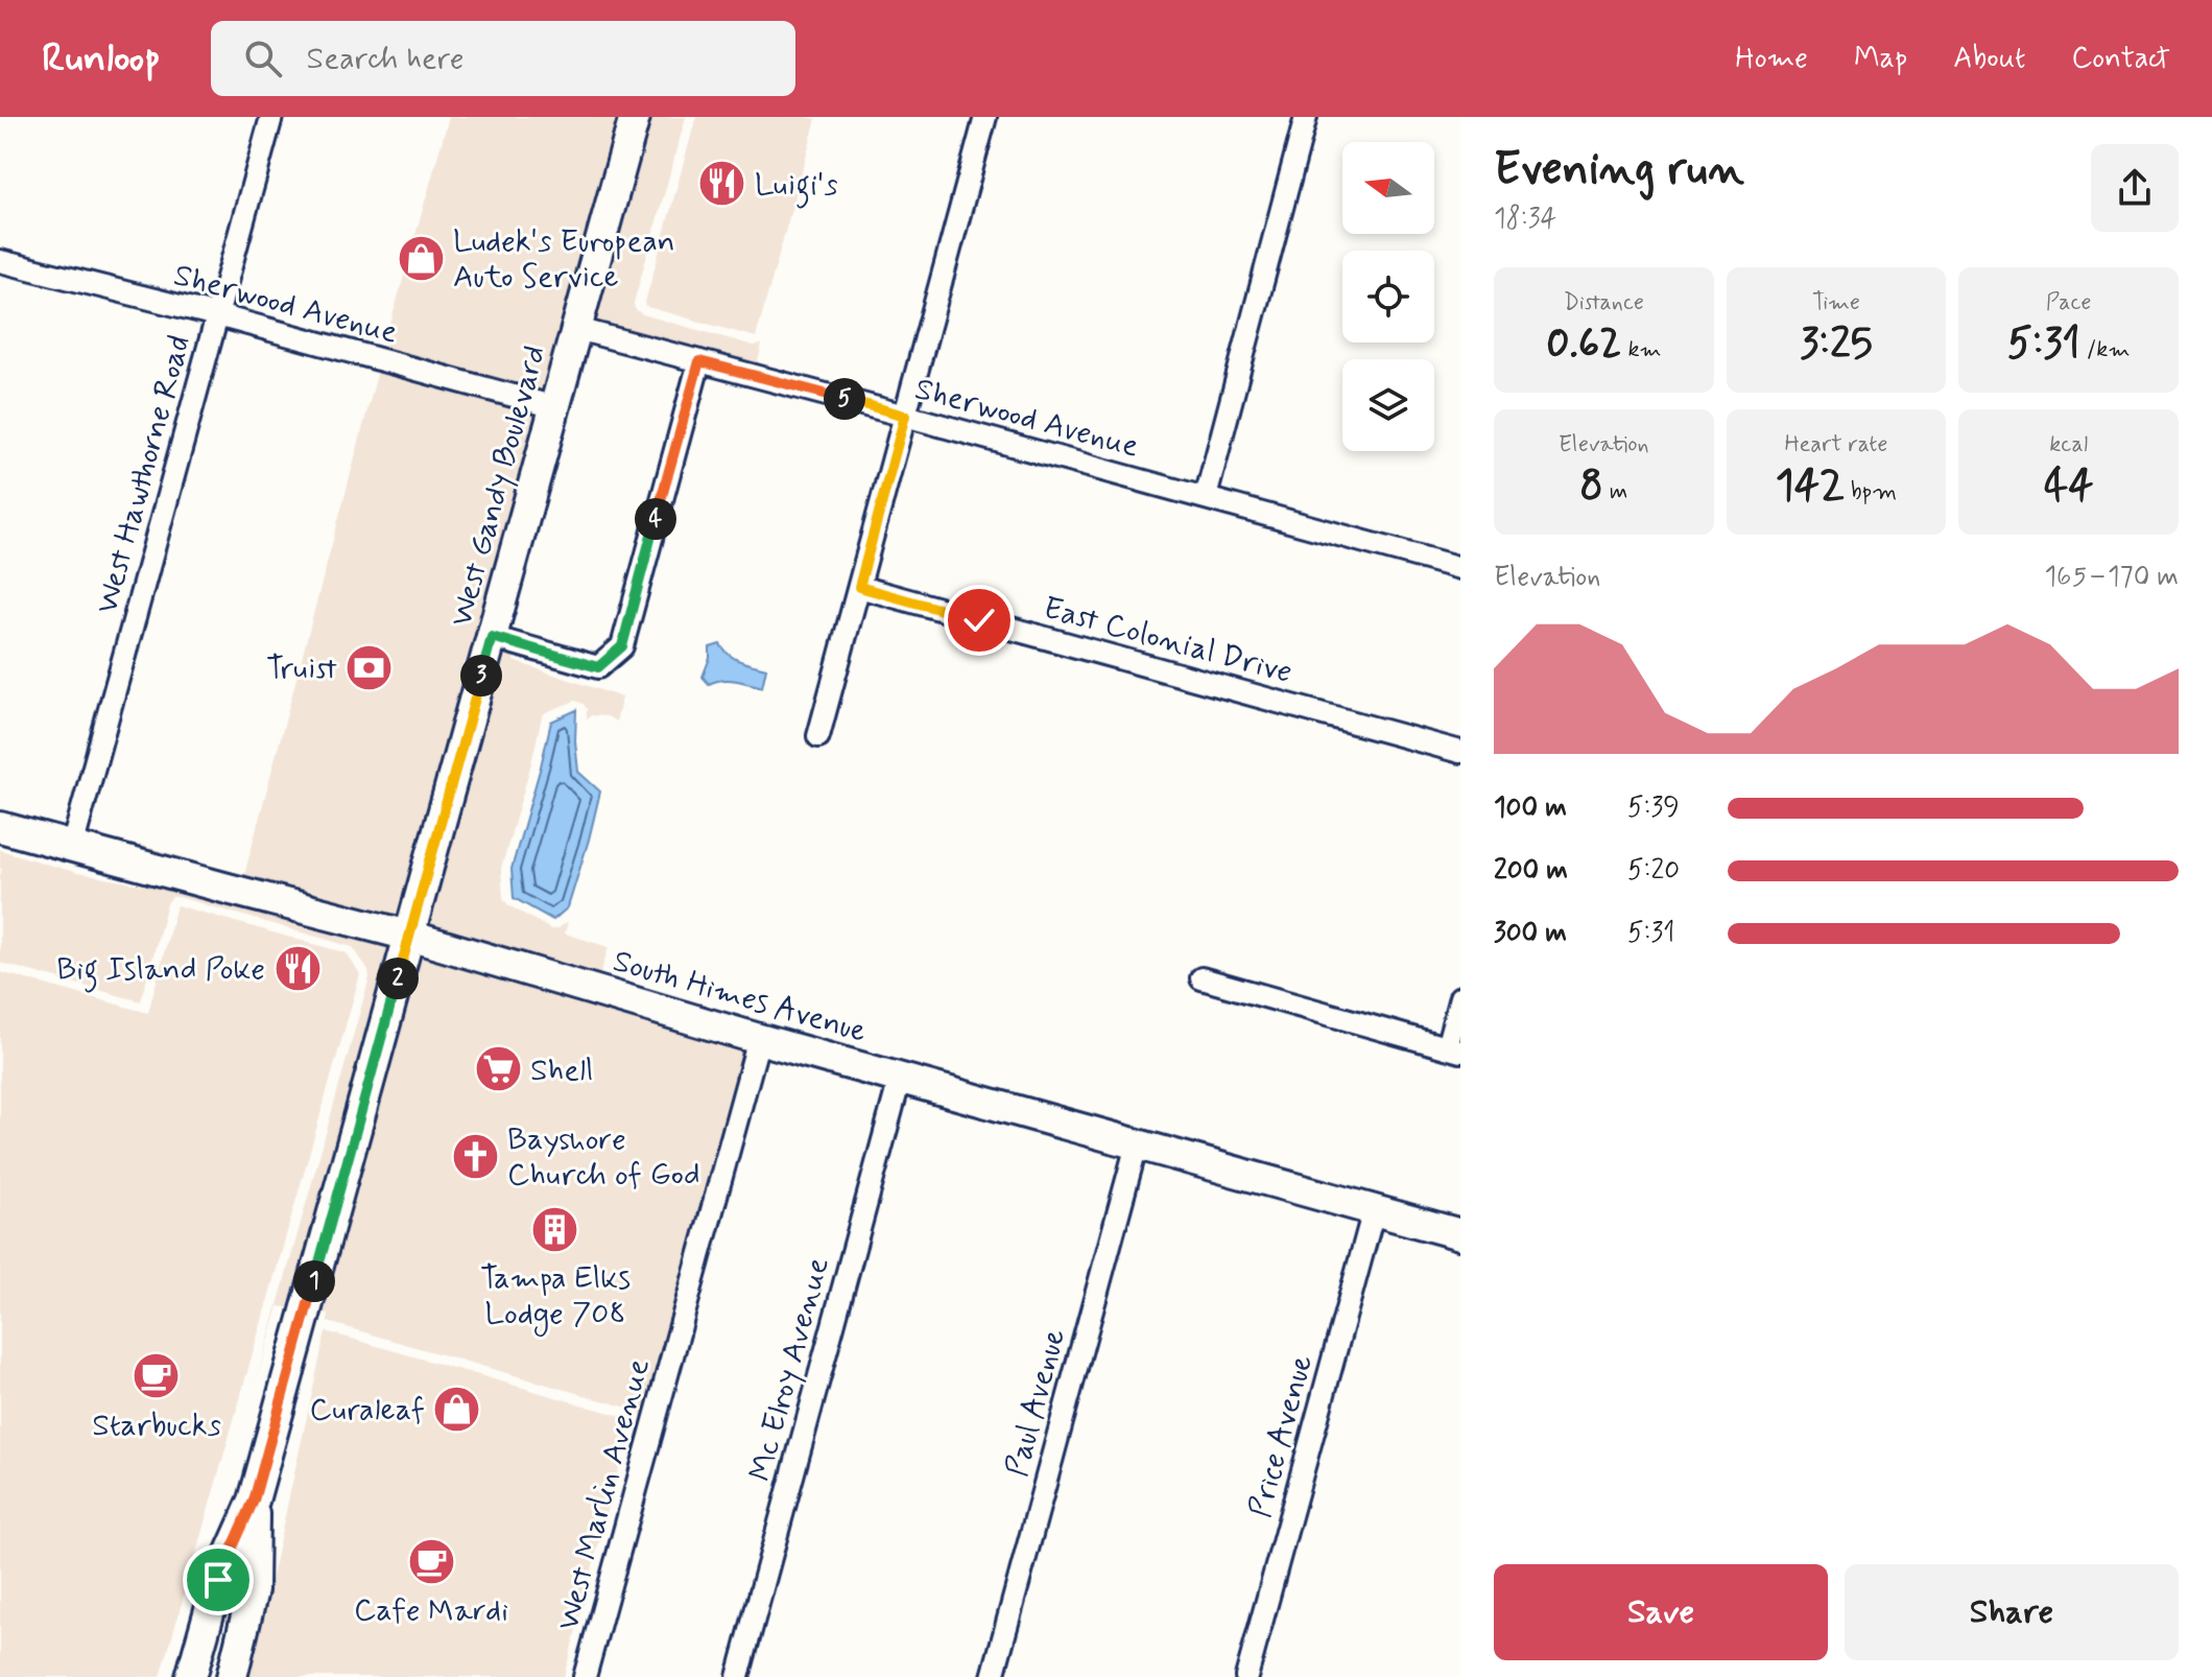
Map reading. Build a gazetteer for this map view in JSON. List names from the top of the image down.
{
  "streets": {
    "main road": ["West Gandy Boulevard", "South Himes Avenue"],
    "street": [
      "Sherwood Avenue",
      "West Hawthorne Road",
      "East Colonial Drive",
      "Mc Elroy Avenue",
      "Paul Avenue",
      "Price Avenue",
      "West Marlin Avenue"
    ]
  },
  "crossings": [
    ["Sherwood Avenue", "West Hawthorne Road"],
    ["Sherwood Avenue", "West Gandy Boulevard"],
    ["West Hawthorne Road", "South Himes Avenue"],
    ["West Gandy Boulevard", "South Himes Avenue"],
    ["South Himes Avenue", "Mc Elroy Avenue"],
    ["South Himes Avenue", "Paul Avenue"],
    ["South Himes Avenue", "Price Avenue"],
    ["South Himes Avenue", "West Marlin Avenue"]
  ],
  "places": {
    "restaurant": ["Luigi's", "Big Island Poke"],
    "shop": ["Ludek's European Auto Service", "Curaleaf"],
    "bank": ["Truist"],
    "supermarket": ["Shell"],
    "church": ["Bayshore Church of God"],
    "building": ["Tampa Elks Lodge 708"],
    "cafe": ["Starbucks", "Cafe Mardi"]
  },
  "north": "left",
  "page": {
    "header": "Runloop",
    "search": "Search here",
    "nav": [
      "Home",
      "Map",
      "About",
      "Contact"
    ],
    "heading": ["Evening run", "18:34"],
    "stats": [
      ["Distance", "0.62 km"],
      ["Time", "3:25"],
      ["Pace", "5:31 /km"],
      ["Elevation", "8 m"],
      ["Heart rate", "142 bpm"],
      ["kcal", "44"]
    ],
    "pins": [
      "5",
      "4",
      "3",
      "2",
      "1"
    ],
    "chart": ["Elevation", "165–170 m"],
    "list": [
      {
        "name": "100 m",
        "note": "5:39"
      },
      {
        "name": "200 m",
        "note": "5:20"
      },
      {
        "name": "300 m",
        "note": "5:31"
      }
    ],
    "buttons": ["Save", "Share"]
  }
}
